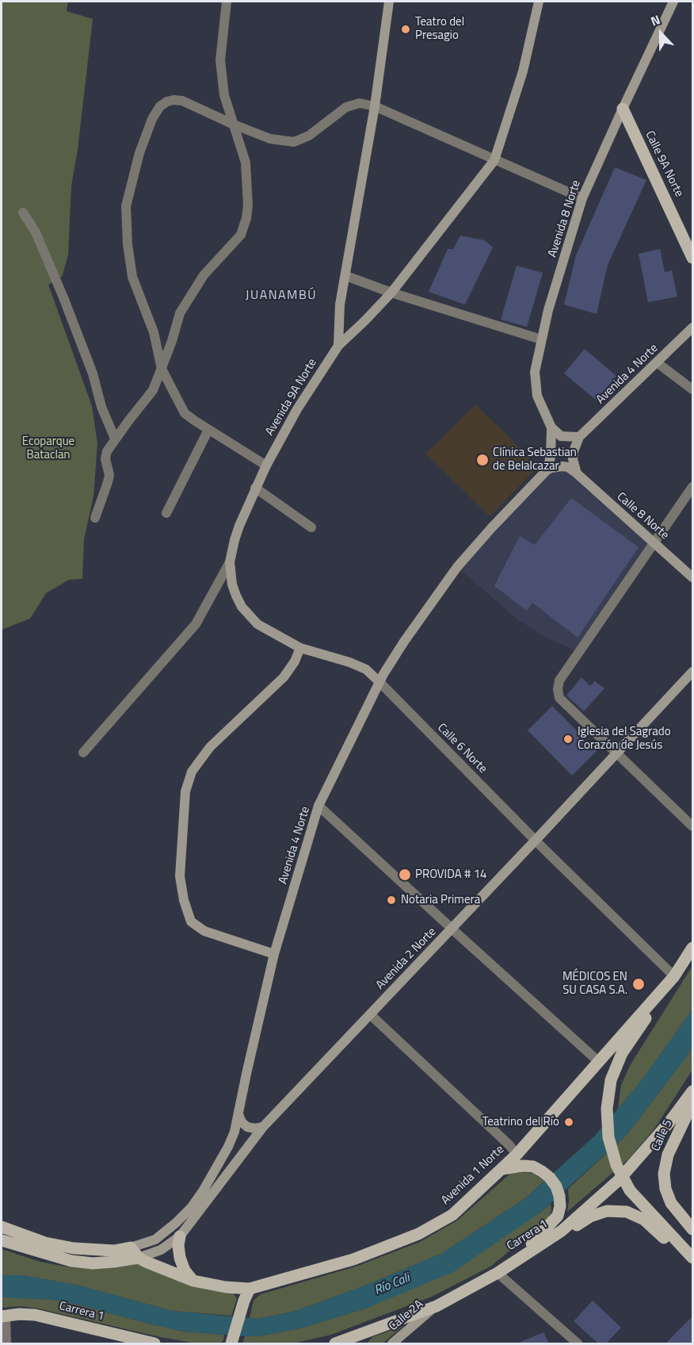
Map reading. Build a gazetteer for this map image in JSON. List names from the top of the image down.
{
  "streets": {
    "main road": [
      "Calle 9A Norte",
      "Avenida 8 Norte",
      "Avenida 4 Norte",
      "Avenida 9A Norte",
      "Calle 8 Norte",
      "Calle 6 Norte",
      "Avenida 2 Norte",
      "Calle 5",
      "Avenida 1 Norte",
      "Carrera 1",
      "Calle 2A"
    ]
  },
  "crossings": [
    ["Calle 9A Norte", "Avenida 8 Norte"],
    ["Avenida 8 Norte", "Avenida 4 Norte"],
    ["Avenida 8 Norte", "Calle 8 Norte"],
    ["Avenida 4 Norte", "Calle 8 Norte"],
    ["Avenida 4 Norte", "Calle 6 Norte"],
    ["Avenida 9A Norte", "Calle 6 Norte"],
    ["Calle 6 Norte", "Avenida 2 Norte"],
    ["Calle 6 Norte", "Avenida 1 Norte"],
    ["Avenida 2 Norte", "Avenida 1 Norte"],
    ["Carrera 1", "Calle 2A"]
  ],
  "districts": ["JUANAMBÚ"],
  "water": ["Río Cali"],
  "parks": ["Ecoparque Bataclan"],
  "places": [
    "Teatro del Presagio",
    "Clínica Sebastian de Belalcazar",
    "Iglesia del Sagrado Corazón de Jesús",
    "PROVIDA # 14",
    "Notaria Primera",
    "MÉDICOS EN SU CASA S.A.",
    "Teatrino del Río"
  ],
  "north": "top"
}
